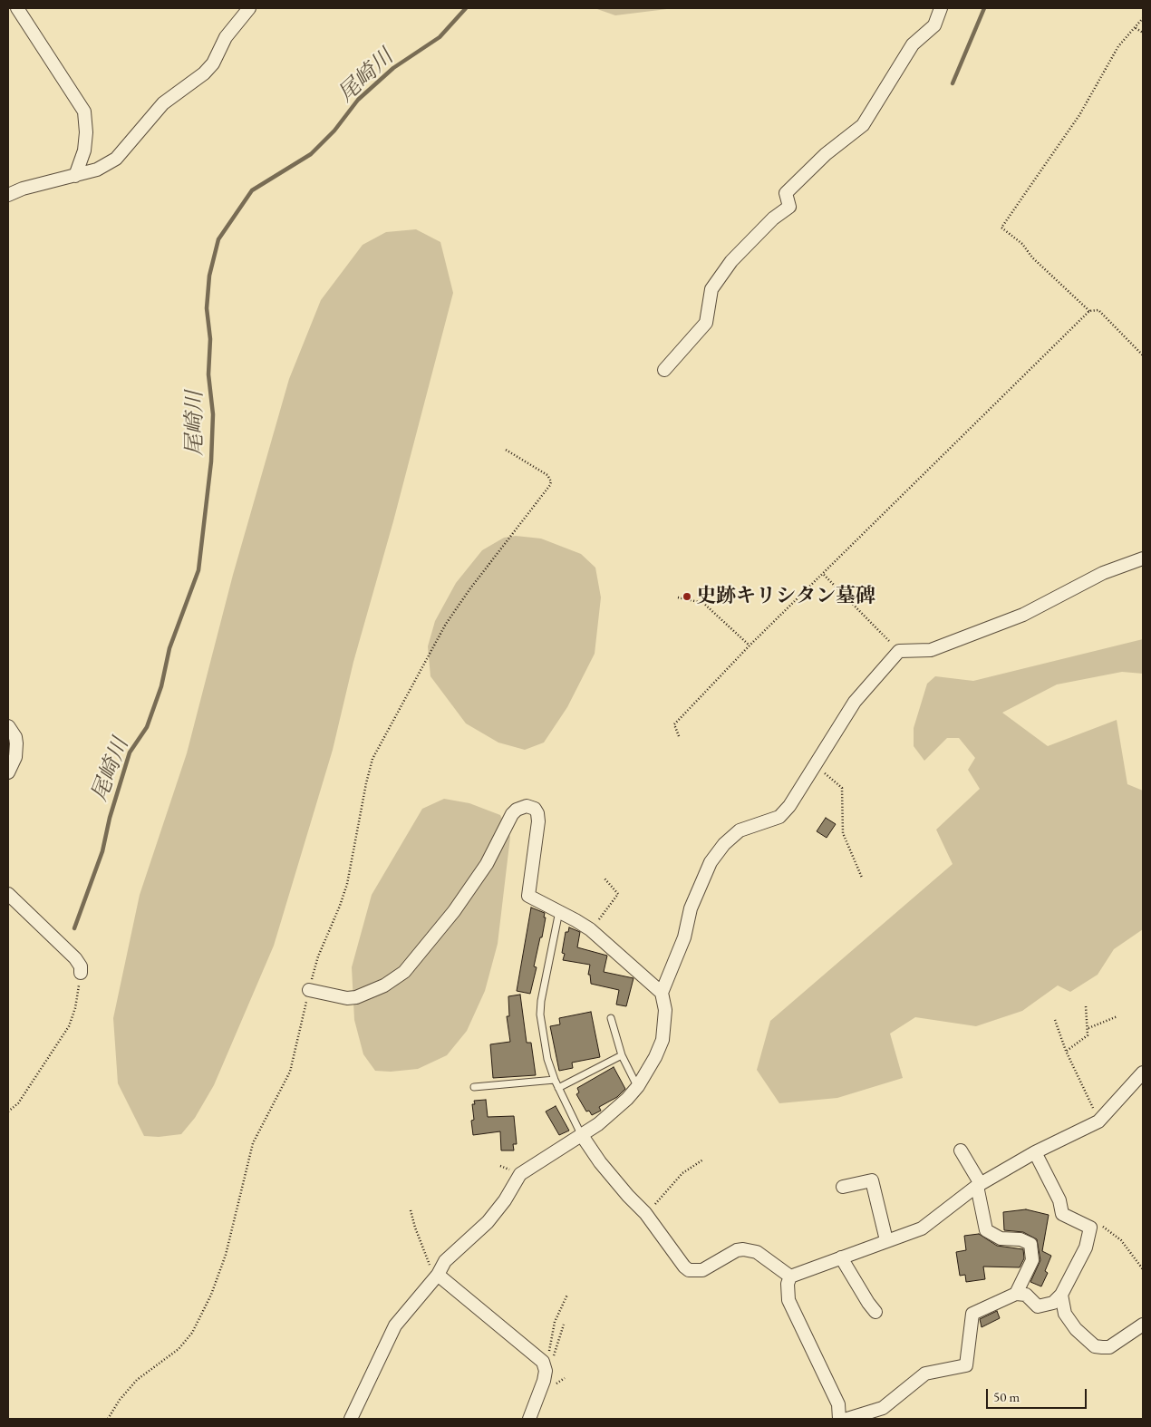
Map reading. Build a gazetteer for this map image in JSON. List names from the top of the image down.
{
  "water": ["尾崎川"],
  "places": ["史跡キリシタン墓碑"],
  "scale_bar": "50 m"
}
